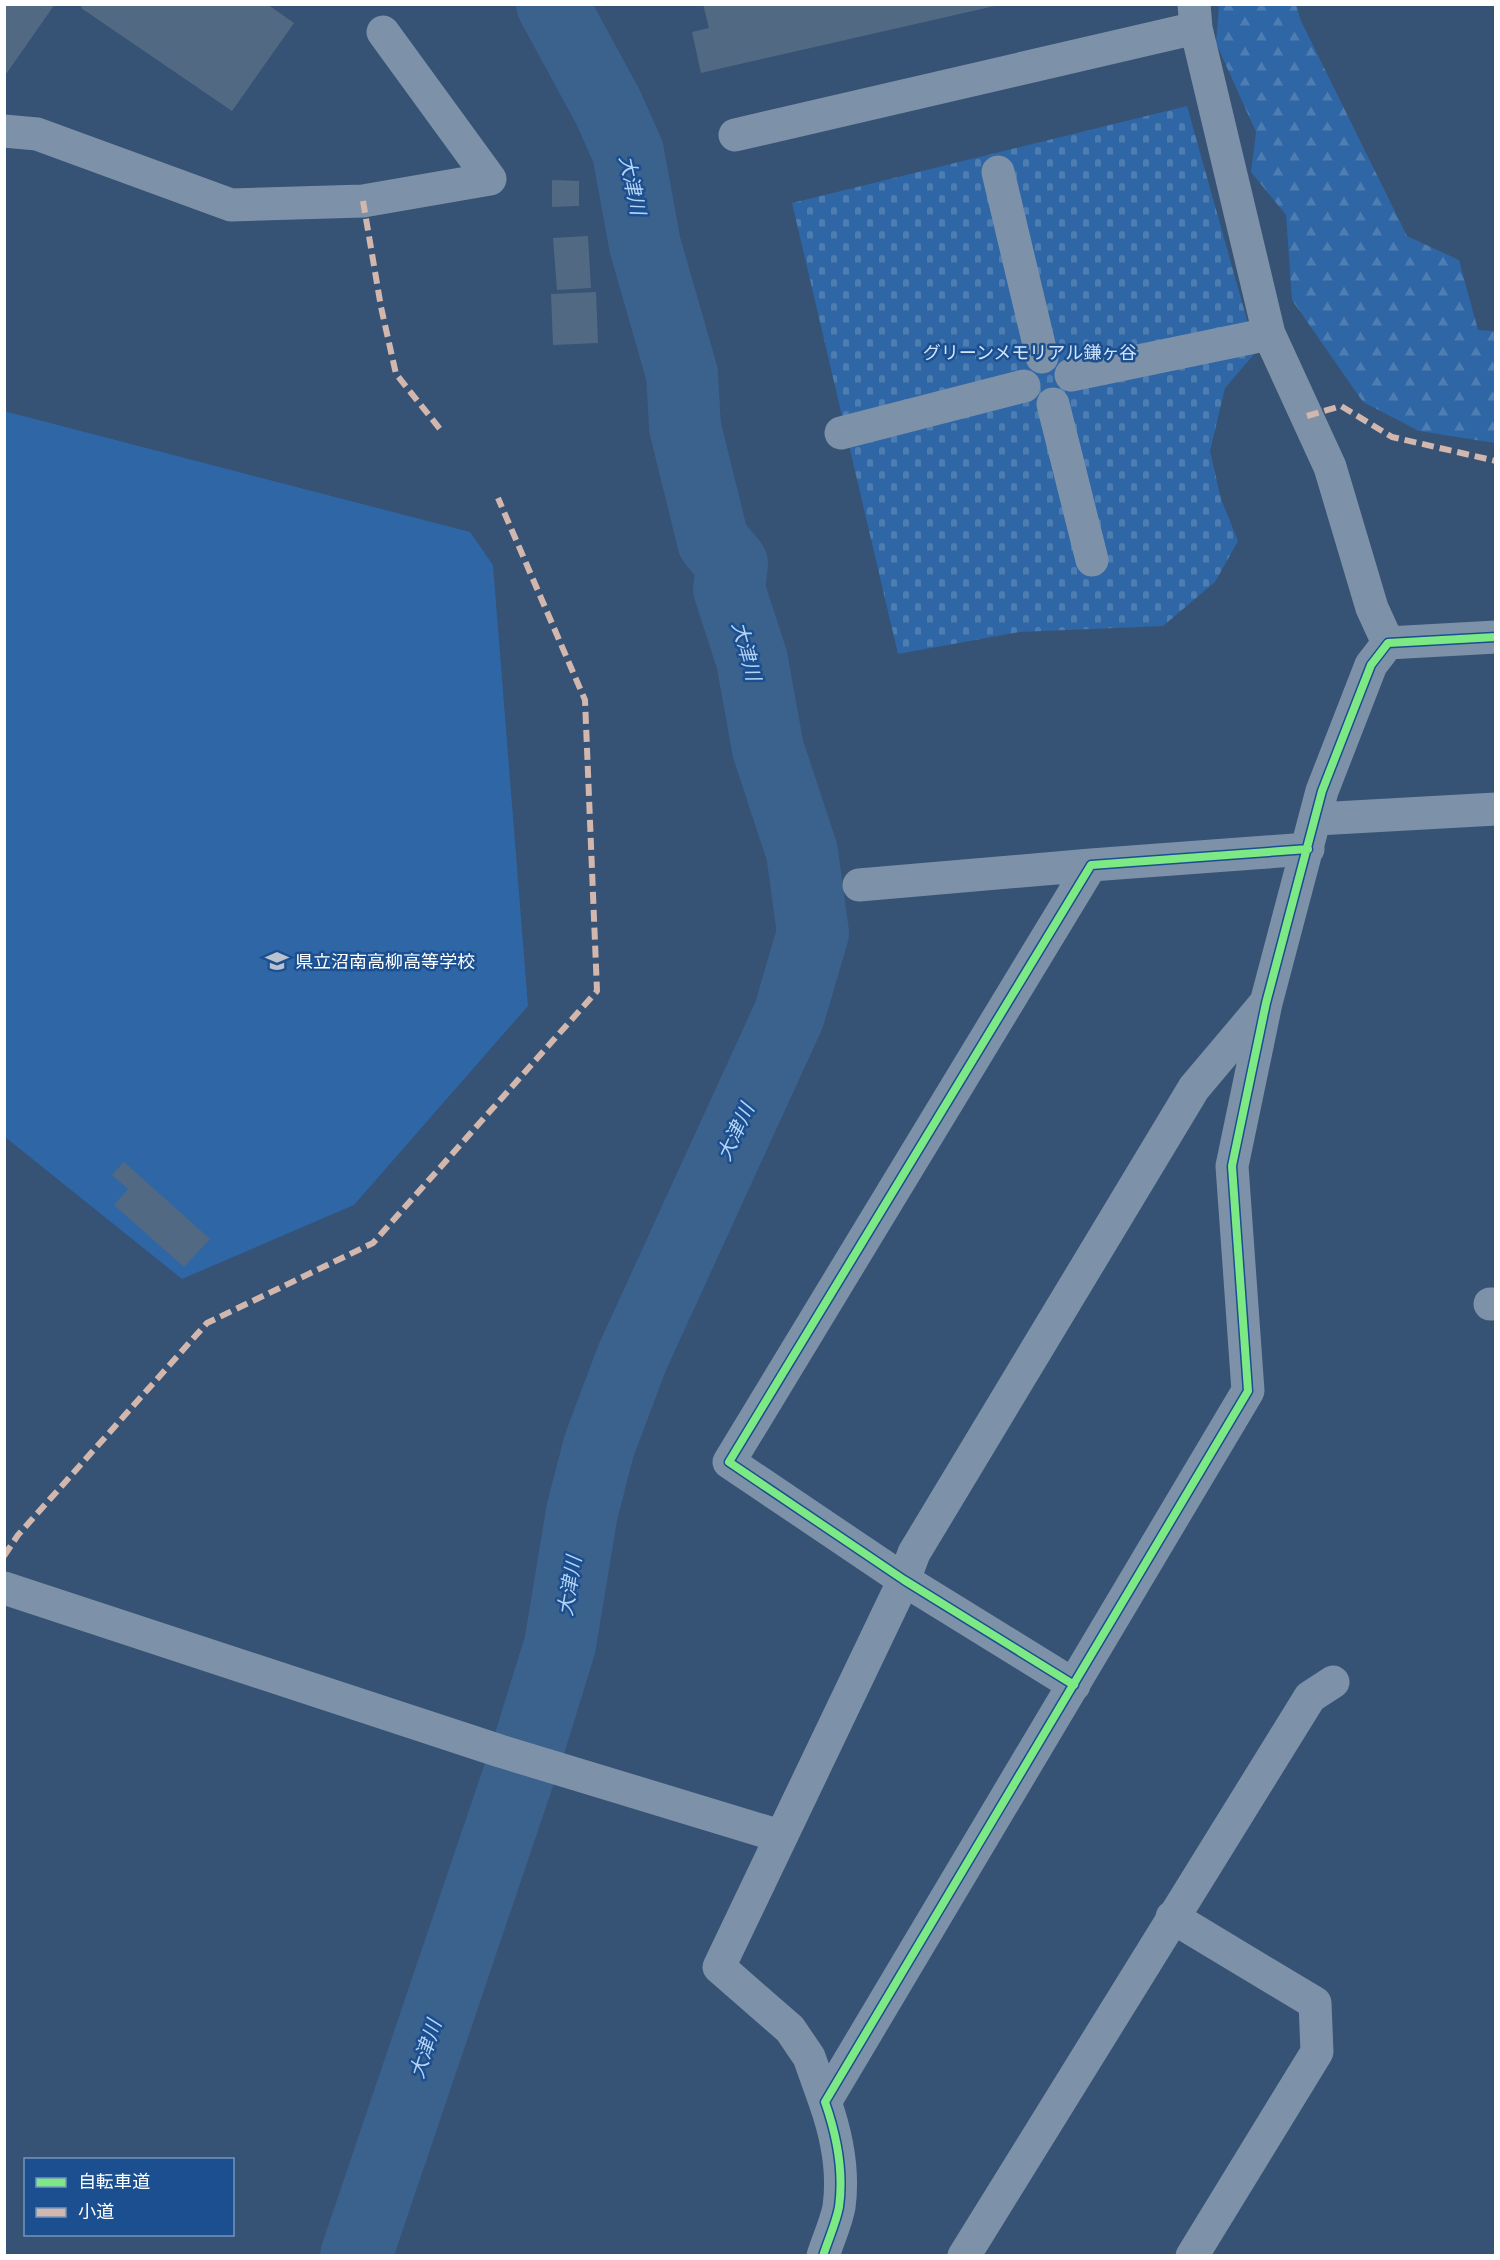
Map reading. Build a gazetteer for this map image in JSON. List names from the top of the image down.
{
  "water": ["大津川"],
  "parks": ["グリーンメモリアル鎌ヶ谷"],
  "places": {
    "school or university": ["県立沼南高柳高等学校"]
  },
  "legend": ["自転車道", "小道"]
}
